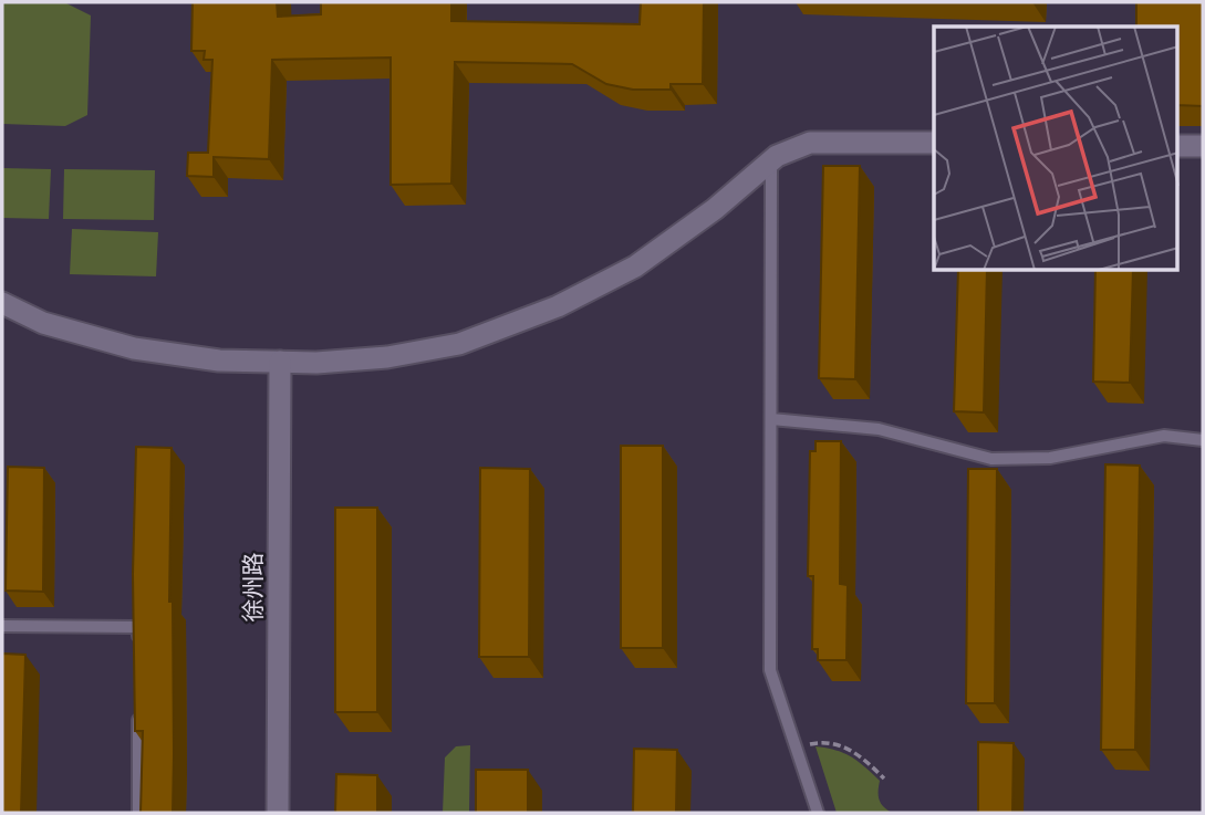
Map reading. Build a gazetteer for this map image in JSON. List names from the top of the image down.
{
  "streets": {
    "street": ["徐州路"]
  }
}
